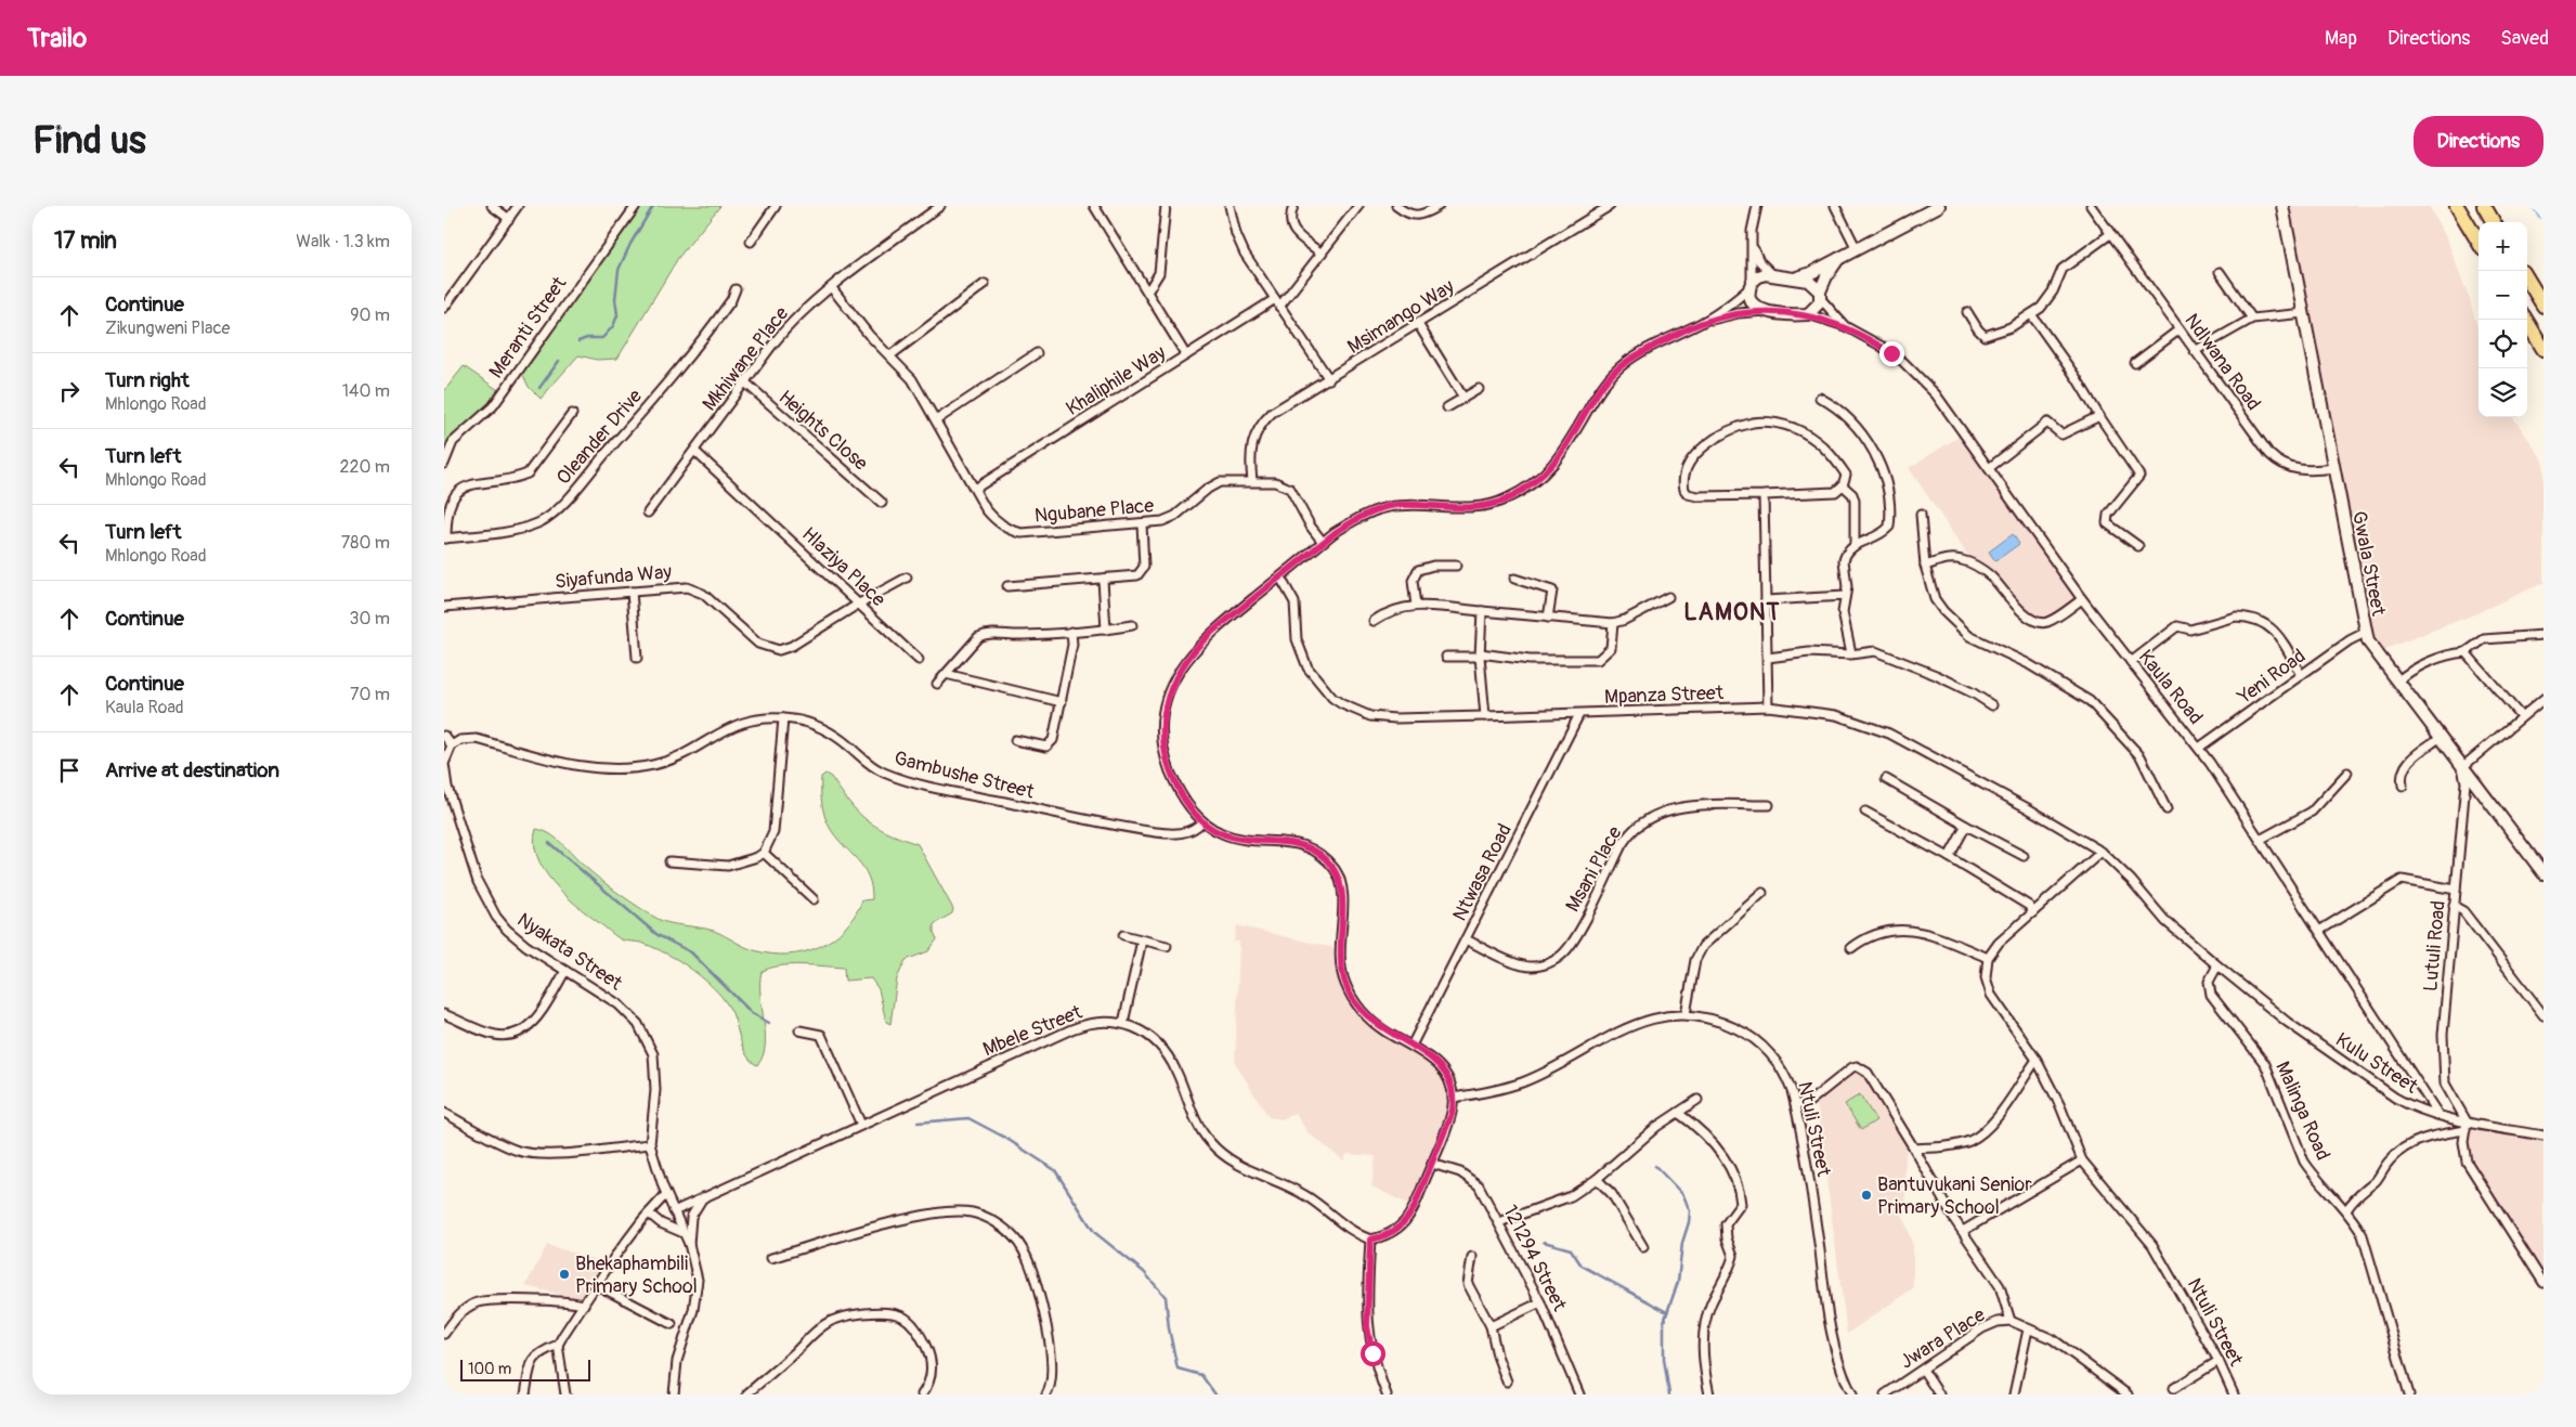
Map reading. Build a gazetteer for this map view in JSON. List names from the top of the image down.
{
  "streets": {
    "street": [
      "Msimango Way",
      "Meranti Street",
      "Mkhiwane Place",
      "Ndlwana Road",
      "Khaliphile Way",
      "Heights Close",
      "Oleander Drive",
      "Ngubane Place",
      "Gwala Street",
      "Hlaziya Place",
      "Siyafunda Way",
      "Yeni Road",
      "Kaula Road",
      "Mpanza Street",
      "Gambushe Street",
      "Msani Place",
      "Ntwasa Road",
      "Lutuli Road",
      "Nyakata Street",
      "Mbele Street",
      "Kulu Street",
      "Malinga Road",
      "Ntuli Street",
      "121294 Street",
      "Jwara Place"
    ]
  },
  "crossings": [
    ["Msimango Way", "Ngubane Place"],
    ["Mkhiwane Place", "Heights Close"],
    ["Mkhiwane Place", "Ngubane Place"],
    ["Mkhiwane Place", "Hlaziya Place"],
    ["Ndlwana Road", "Gwala Street"],
    ["Khaliphile Way", "Ngubane Place"],
    ["Gwala Street", "Yeni Road"],
    ["Gwala Street", "Lutuli Road"],
    ["Hlaziya Place", "Siyafunda Way"],
    ["Yeni Road", "Kaula Road"],
    ["Kaula Road", "Kulu Street"],
    ["Mpanza Street", "Ntwasa Road"],
    ["Gambushe Street", "Nyakata Street"],
    ["Msani Place", "Ntwasa Road"],
    ["Lutuli Road", "Kulu Street"],
    ["Nyakata Street", "Mbele Street"],
    ["Kulu Street", "Malinga Road"]
  ],
  "districts": ["LAMONT"],
  "places": ["Bantuvukani Senior Primary School", "Bhekaphambili Primary School"],
  "scale_bar": "100 m",
  "page": {
    "header": "Trailo",
    "nav": ["Map", "Directions", "Saved"],
    "buttons": "Directions",
    "title": "Find us",
    "heading": ["17 min", "Walk · 1.3 km"],
    "map_buttons": ["+", "−"],
    "list": [
      ["Continue", "Zikungweni Place", "90 m"],
      ["Turn right", "Mhlongo Road", "140 m"],
      ["Turn left", "Mhlongo Road", "220 m"],
      ["Turn left", "Mhlongo Road", "780 m"],
      ["Continue", "30 m"],
      ["Continue", "Kaula Road", "70 m"],
      "Arrive at destination"
    ],
    "scale": "100 m"
  }
}
